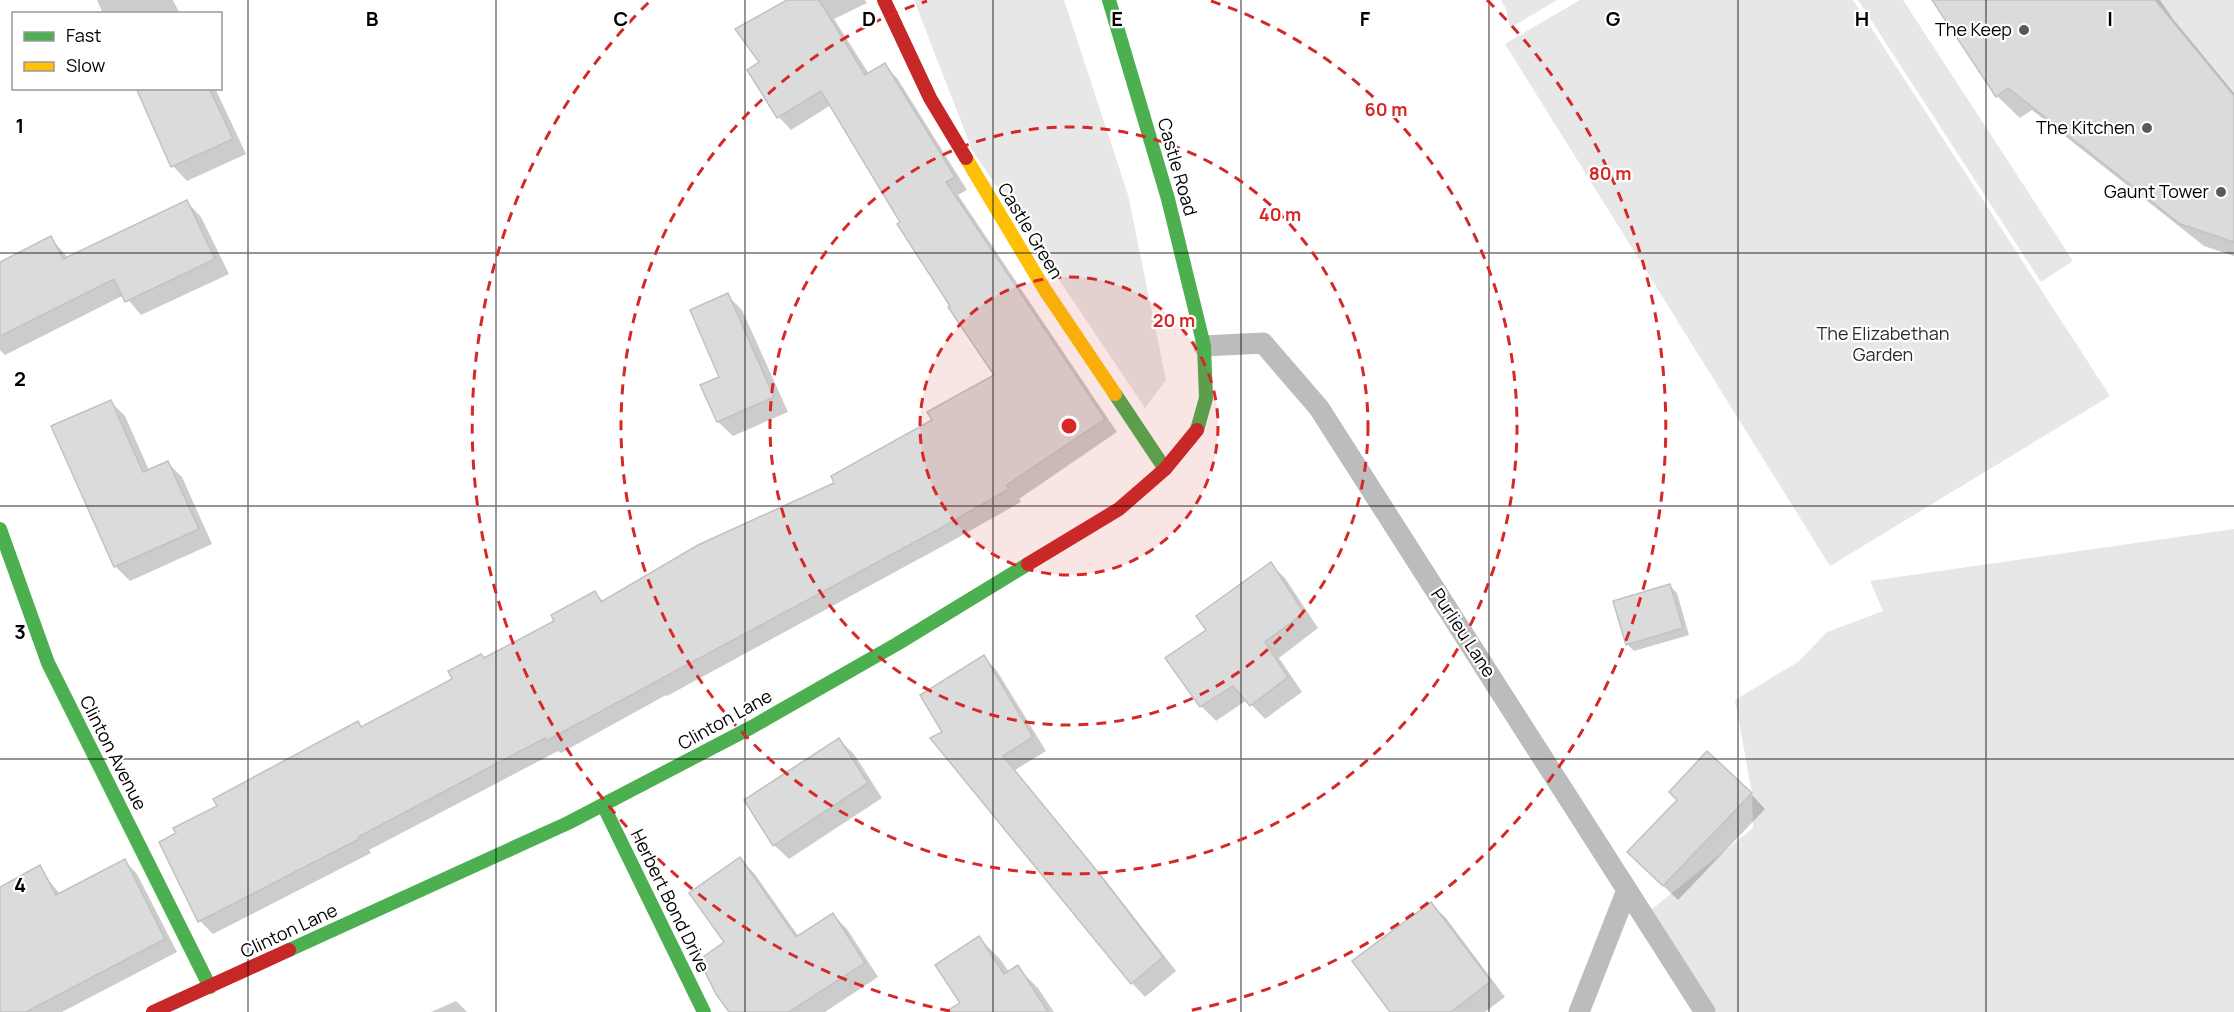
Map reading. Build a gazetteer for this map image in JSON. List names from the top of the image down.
{
  "streets": {
    "main road": [
      "Castle Road",
      "Castle Green",
      "Clinton Lane",
      "Clinton Avenue",
      "Herbert Bond Drive"
    ],
    "lane": ["Purlieu Lane"]
  },
  "crossings": [
    ["Castle Road", "Purlieu Lane"],
    ["Castle Road", "Clinton Lane"],
    ["Castle Green", "Clinton Lane"],
    ["Purlieu Lane", "Clinton Lane"],
    ["Clinton Lane", "Clinton Avenue"],
    ["Clinton Lane", "Herbert Bond Drive"]
  ],
  "parks": ["The Elizabethan Garden"],
  "places": ["The Keep", "The Kitchen", "Gaunt Tower"],
  "legend": ["Fast", "Slow"],
  "grid": {
    "columns": [
      "B",
      "C",
      "D",
      "E",
      "F",
      "G",
      "H",
      "I"
    ],
    "rows": [
      "1",
      "2",
      "3",
      "4"
    ]
  },
  "rings": [
    "60 m",
    "80 m",
    "40 m",
    "20 m"
  ]
}
